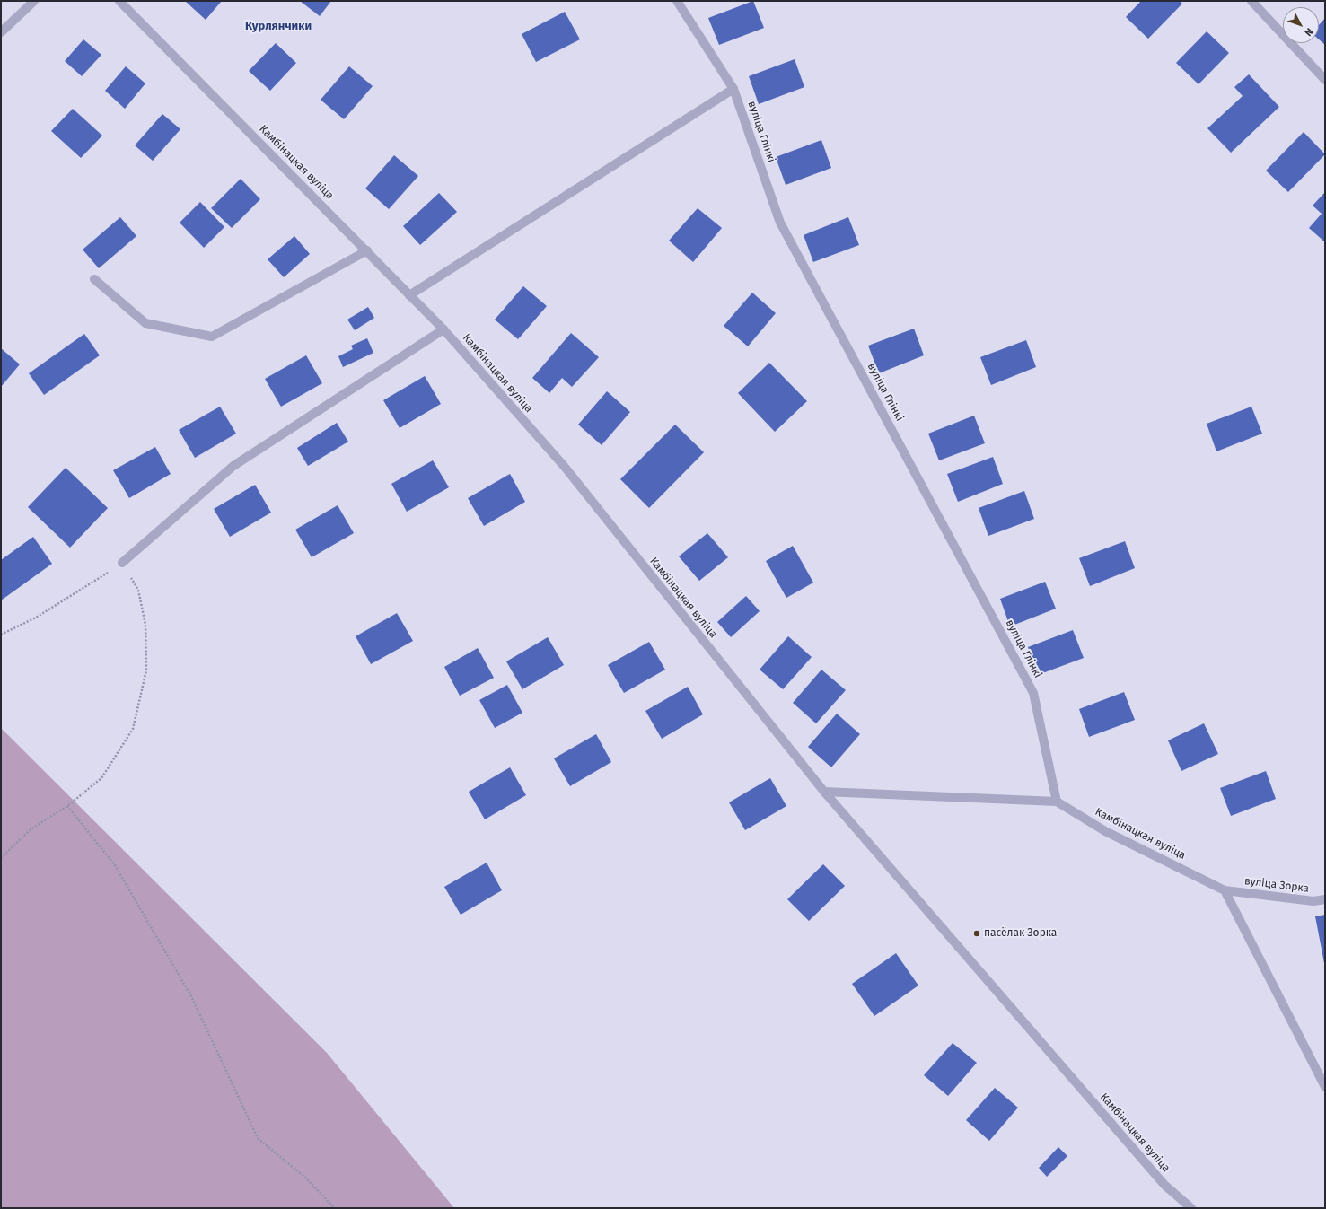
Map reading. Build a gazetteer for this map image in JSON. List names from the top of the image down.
{
  "streets": {
    "street": ["вуліца Глінкі", "Камбінацкая вуліца", "вуліца Зорка"]
  },
  "crossings": [
    ["вуліца Глінкі", "Камбінацкая вуліца"],
    ["Камбінацкая вуліца", "вуліца Зорка"]
  ],
  "districts": ["Курлянчики"],
  "places": ["пасёлак Зорка"],
  "north": "bottom right"
}
